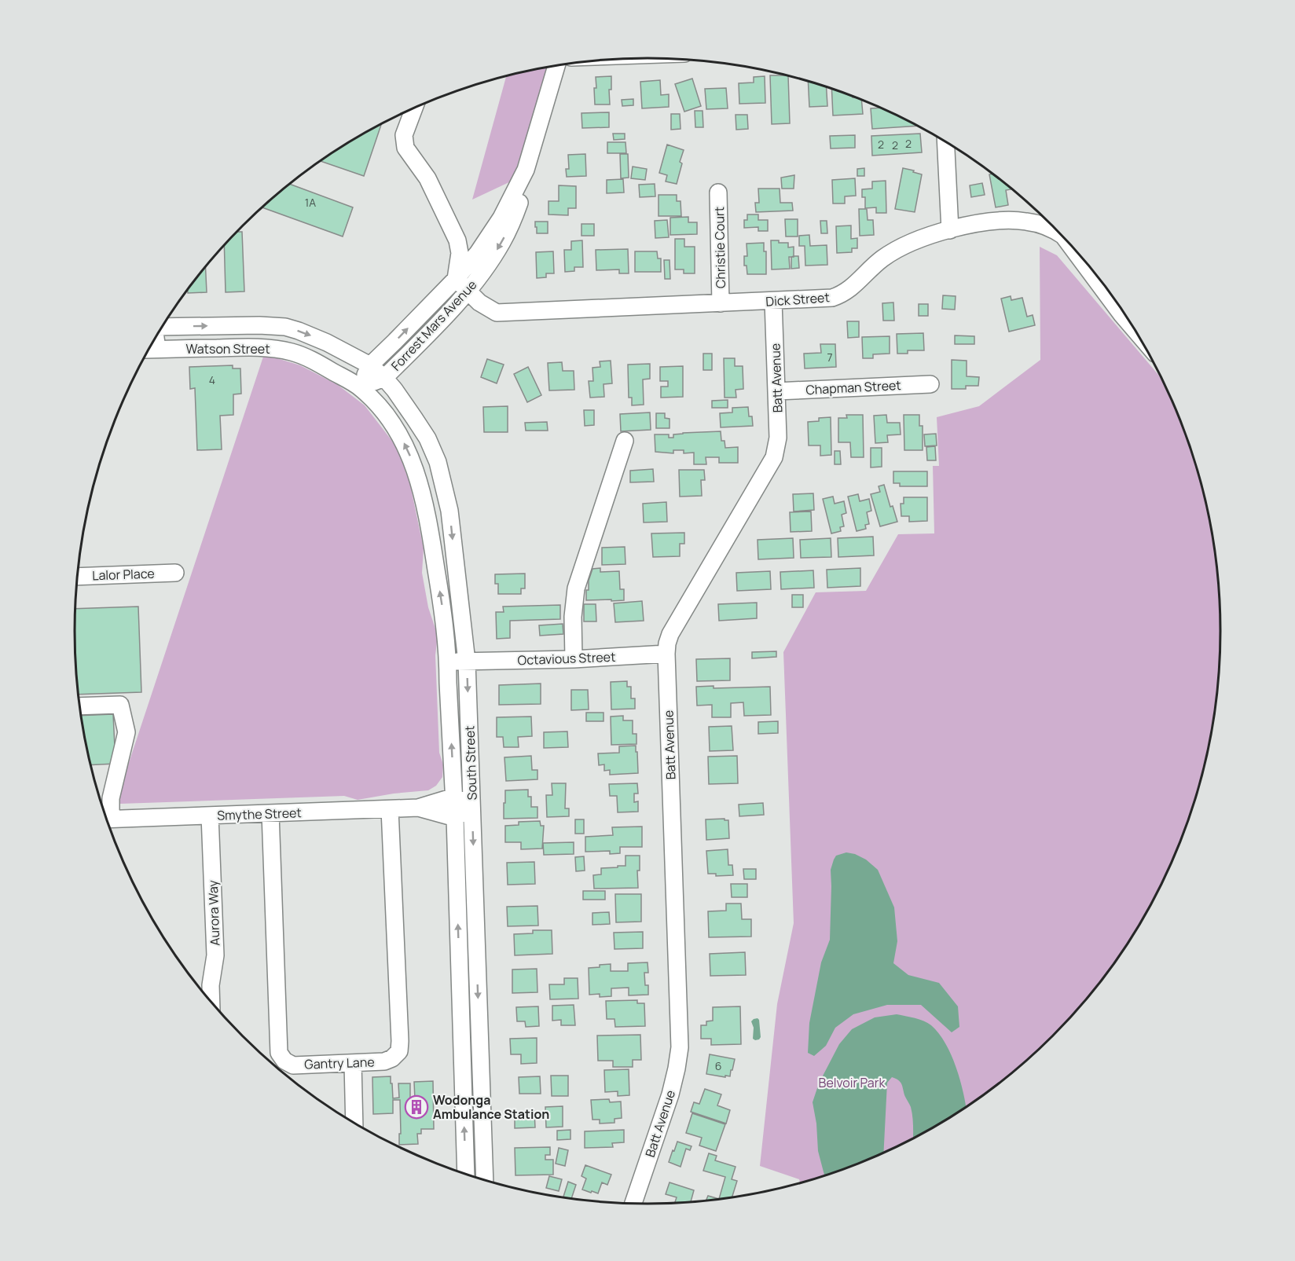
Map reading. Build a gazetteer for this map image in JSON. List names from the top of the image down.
{
  "streets": {
    "street": [
      "Christie Court",
      "Dick Street",
      "Forrest Mars Avenue",
      "Watson Street",
      "Batt Avenue",
      "Chapman Street",
      "Lalor Place",
      "Octavious Street",
      "South Street",
      "Smythe Street",
      "Aurora Way",
      "Gantry Lane"
    ]
  },
  "crossings": [
    ["Christie Court", "Dick Street"],
    ["Dick Street", "Forrest Mars Avenue"],
    ["Dick Street", "Batt Avenue"],
    ["Forrest Mars Avenue", "Watson Street"],
    ["Forrest Mars Avenue", "South Street"],
    ["Watson Street", "South Street"],
    ["Batt Avenue", "Chapman Street"],
    ["Batt Avenue", "Octavious Street"],
    ["Octavious Street", "South Street"],
    ["South Street", "Smythe Street"],
    ["Smythe Street", "Aurora Way"],
    ["Smythe Street", "Gantry Lane"]
  ],
  "parks": ["Belvoir Park"],
  "places": {
    "building": ["Wodonga Ambulance Station"]
  },
  "house_numbers": [
    "2",
    "2",
    "2",
    "1A",
    "7",
    "4",
    "6"
  ]
}
